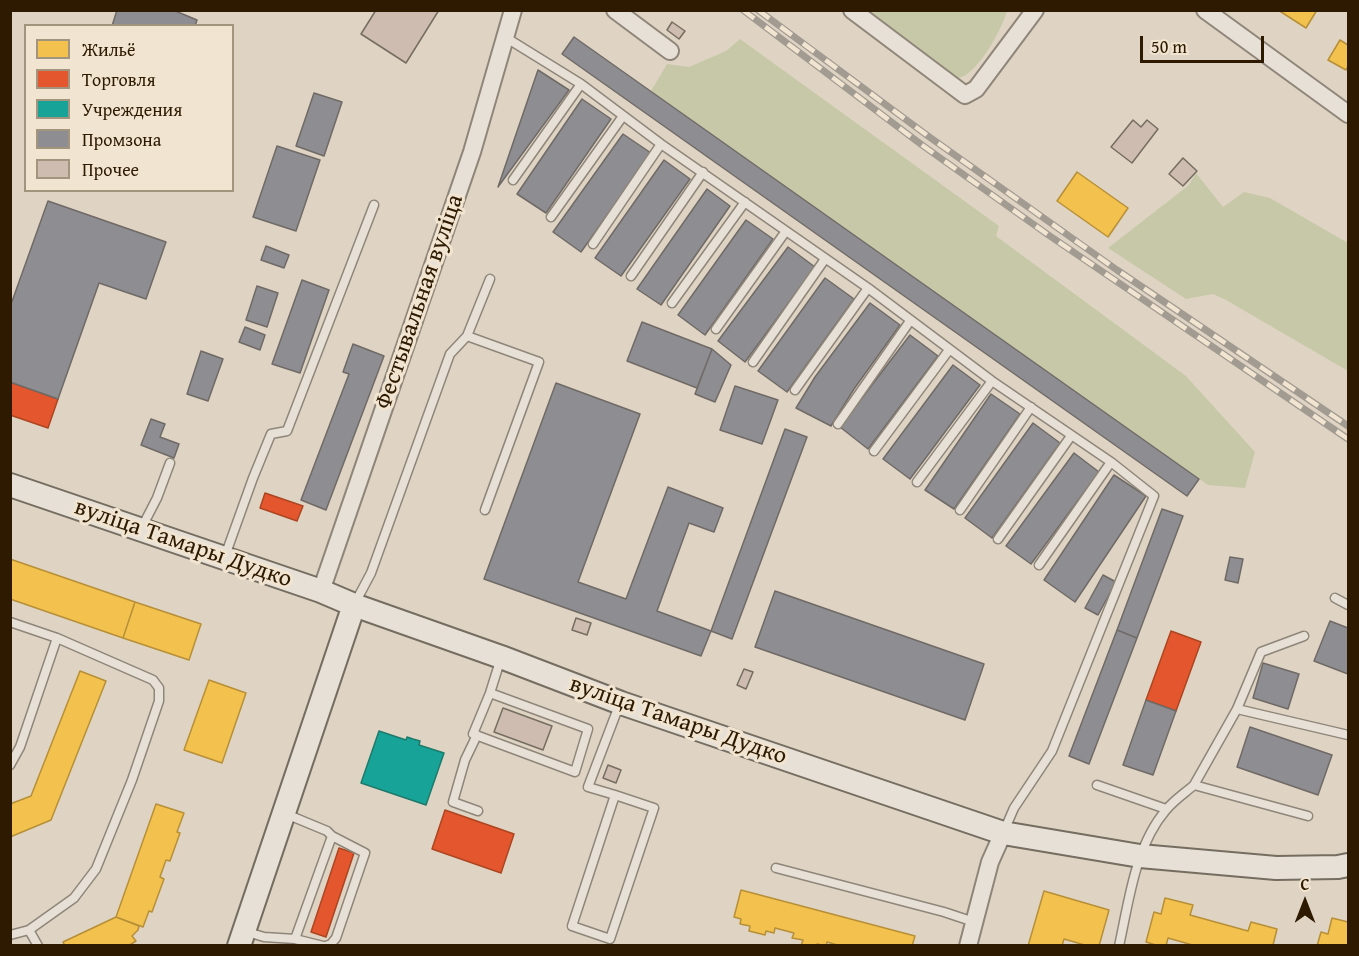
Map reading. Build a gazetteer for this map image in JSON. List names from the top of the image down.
{
  "streets": {
    "street": ["Фестывальная вуліца", "вуліца Тамары Дудко"]
  },
  "crossings": [
    ["Фестывальная вуліца", "вуліца Тамары Дудко"]
  ],
  "legend": [
    "Жильё",
    "Торговля",
    "Учреждения",
    "Промзона",
    "Прочее"
  ],
  "scale_bar": "50 m",
  "north": "top"
}
